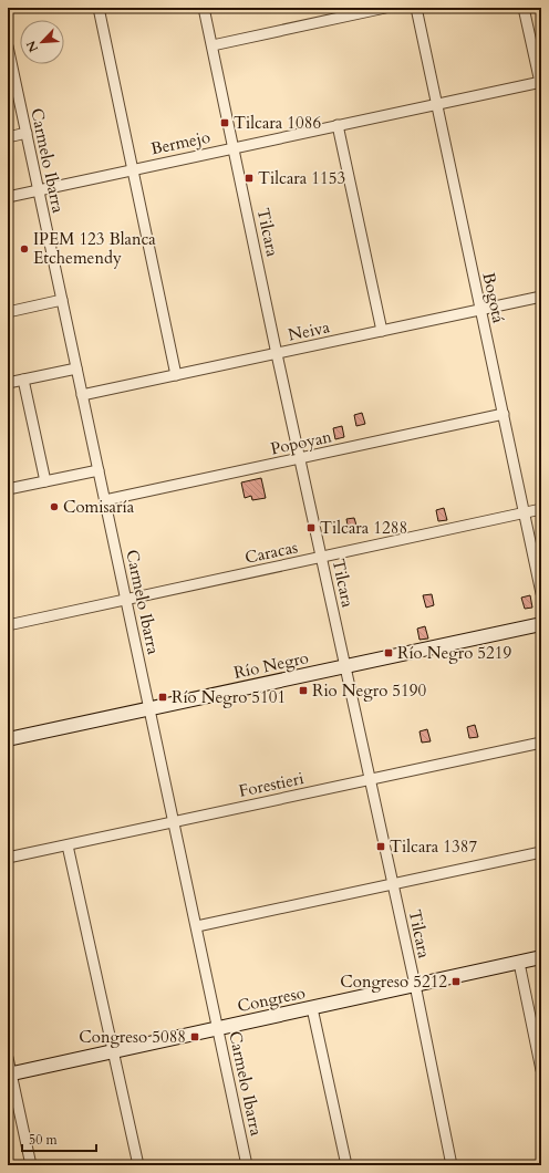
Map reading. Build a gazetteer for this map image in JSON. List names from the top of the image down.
{
  "streets": {
    "main road": ["Río Negro", "Congreso"],
    "street": [
      "Bermejo",
      "Carmelo Ibarra",
      "Tilcara",
      "Bogotá",
      "Neiva",
      "Popoyan",
      "Caracas",
      "Forestieri"
    ]
  },
  "crossings": [
    ["Bermejo", "Carmelo Ibarra"],
    ["Bermejo", "Tilcara"],
    ["Bermejo", "Bogotá"],
    ["Carmelo Ibarra", "Neiva"],
    ["Carmelo Ibarra", "Popoyan"],
    ["Carmelo Ibarra", "Caracas"],
    ["Carmelo Ibarra", "Río Negro"],
    ["Carmelo Ibarra", "Forestieri"],
    ["Carmelo Ibarra", "Congreso"],
    ["Tilcara", "Neiva"],
    ["Tilcara", "Popoyan"],
    ["Tilcara", "Caracas"],
    ["Tilcara", "Río Negro"],
    ["Tilcara", "Forestieri"],
    ["Tilcara", "Congreso"],
    ["Bogotá", "Neiva"],
    ["Bogotá", "Popoyan"],
    ["Bogotá", "Caracas"]
  ],
  "places": {
    "transit": [
      "Tilcara 1086",
      "Tilcara 1153",
      "Tilcara 1288",
      "Río Negro 5219",
      "Rio Negro 5190",
      "Río Negro 5101",
      "Tilcara 1387",
      "Congreso 5212",
      "Congreso 5088"
    ],
    "other": ["IPEM 123 Blanca Etchemendy", "Comisaría"]
  },
  "scale_bar": "50 m",
  "north": "bottom left"
}
